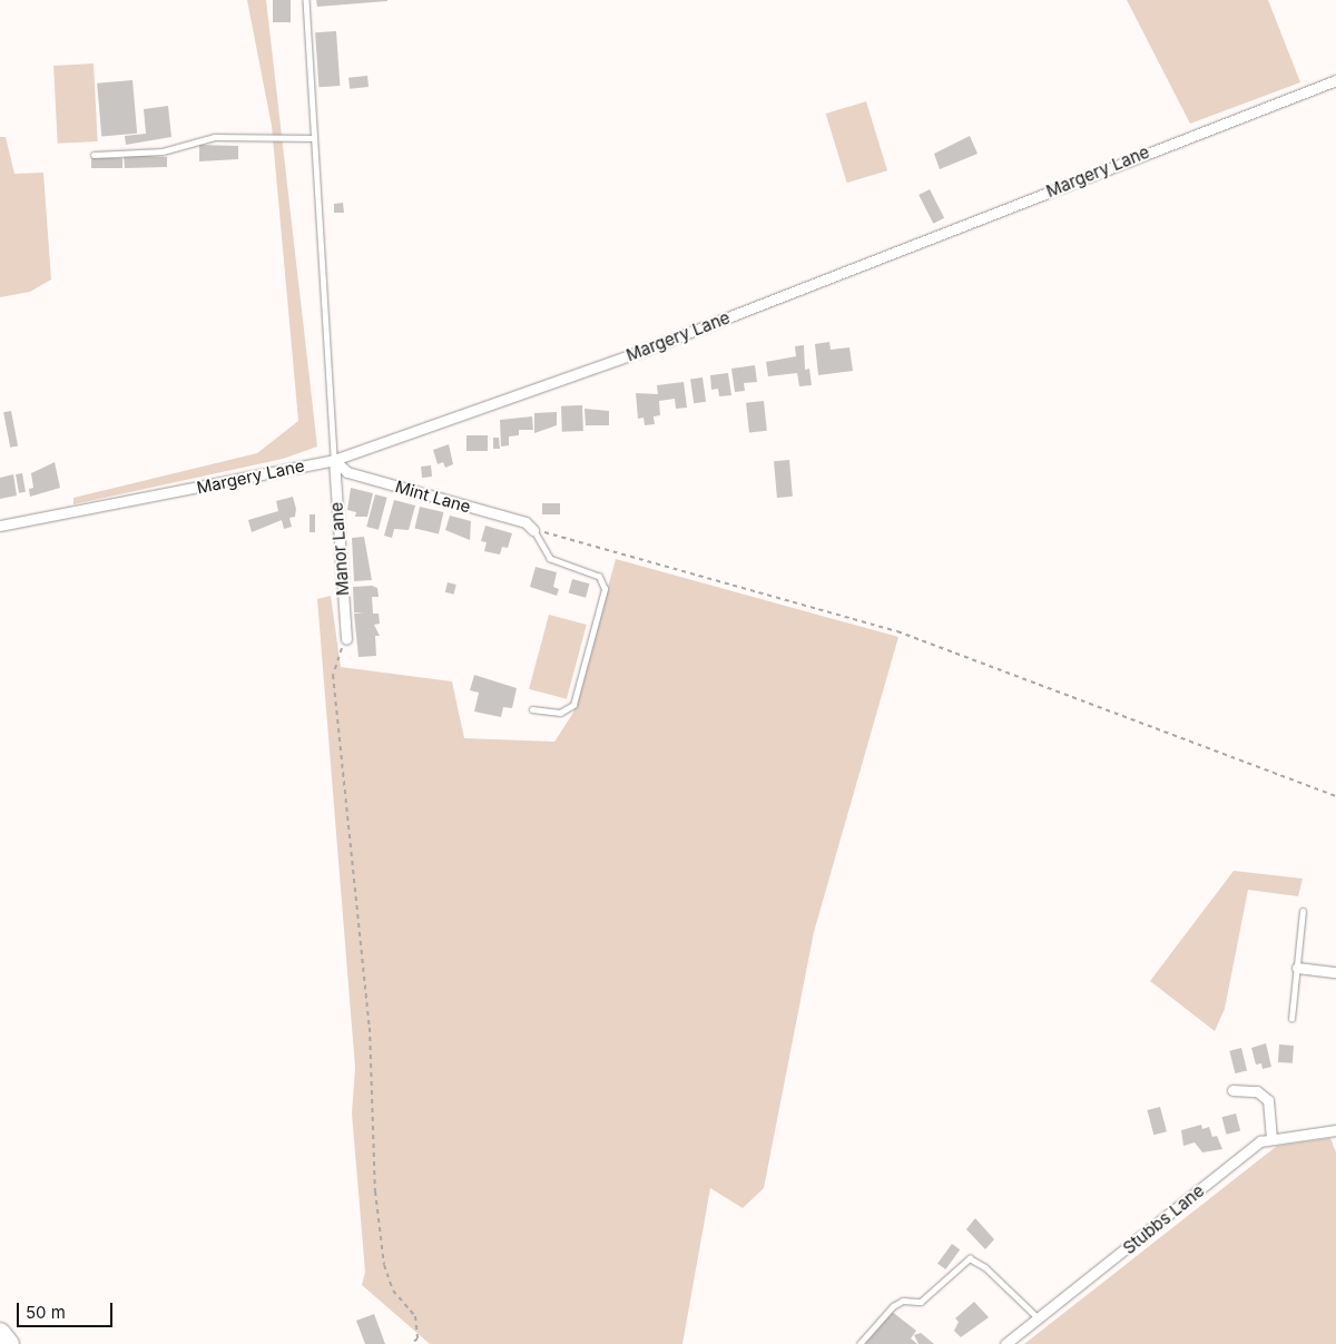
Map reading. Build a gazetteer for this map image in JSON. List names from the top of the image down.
{
  "streets": {
    "street": [
      "Margery Lane",
      "Mint Lane",
      "Manor Lane",
      "Stubbs Lane"
    ]
  },
  "crossings": [
    ["Margery Lane", "Mint Lane"],
    ["Margery Lane", "Manor Lane"],
    ["Mint Lane", "Manor Lane"]
  ],
  "scale_bar": "50 m"
}
